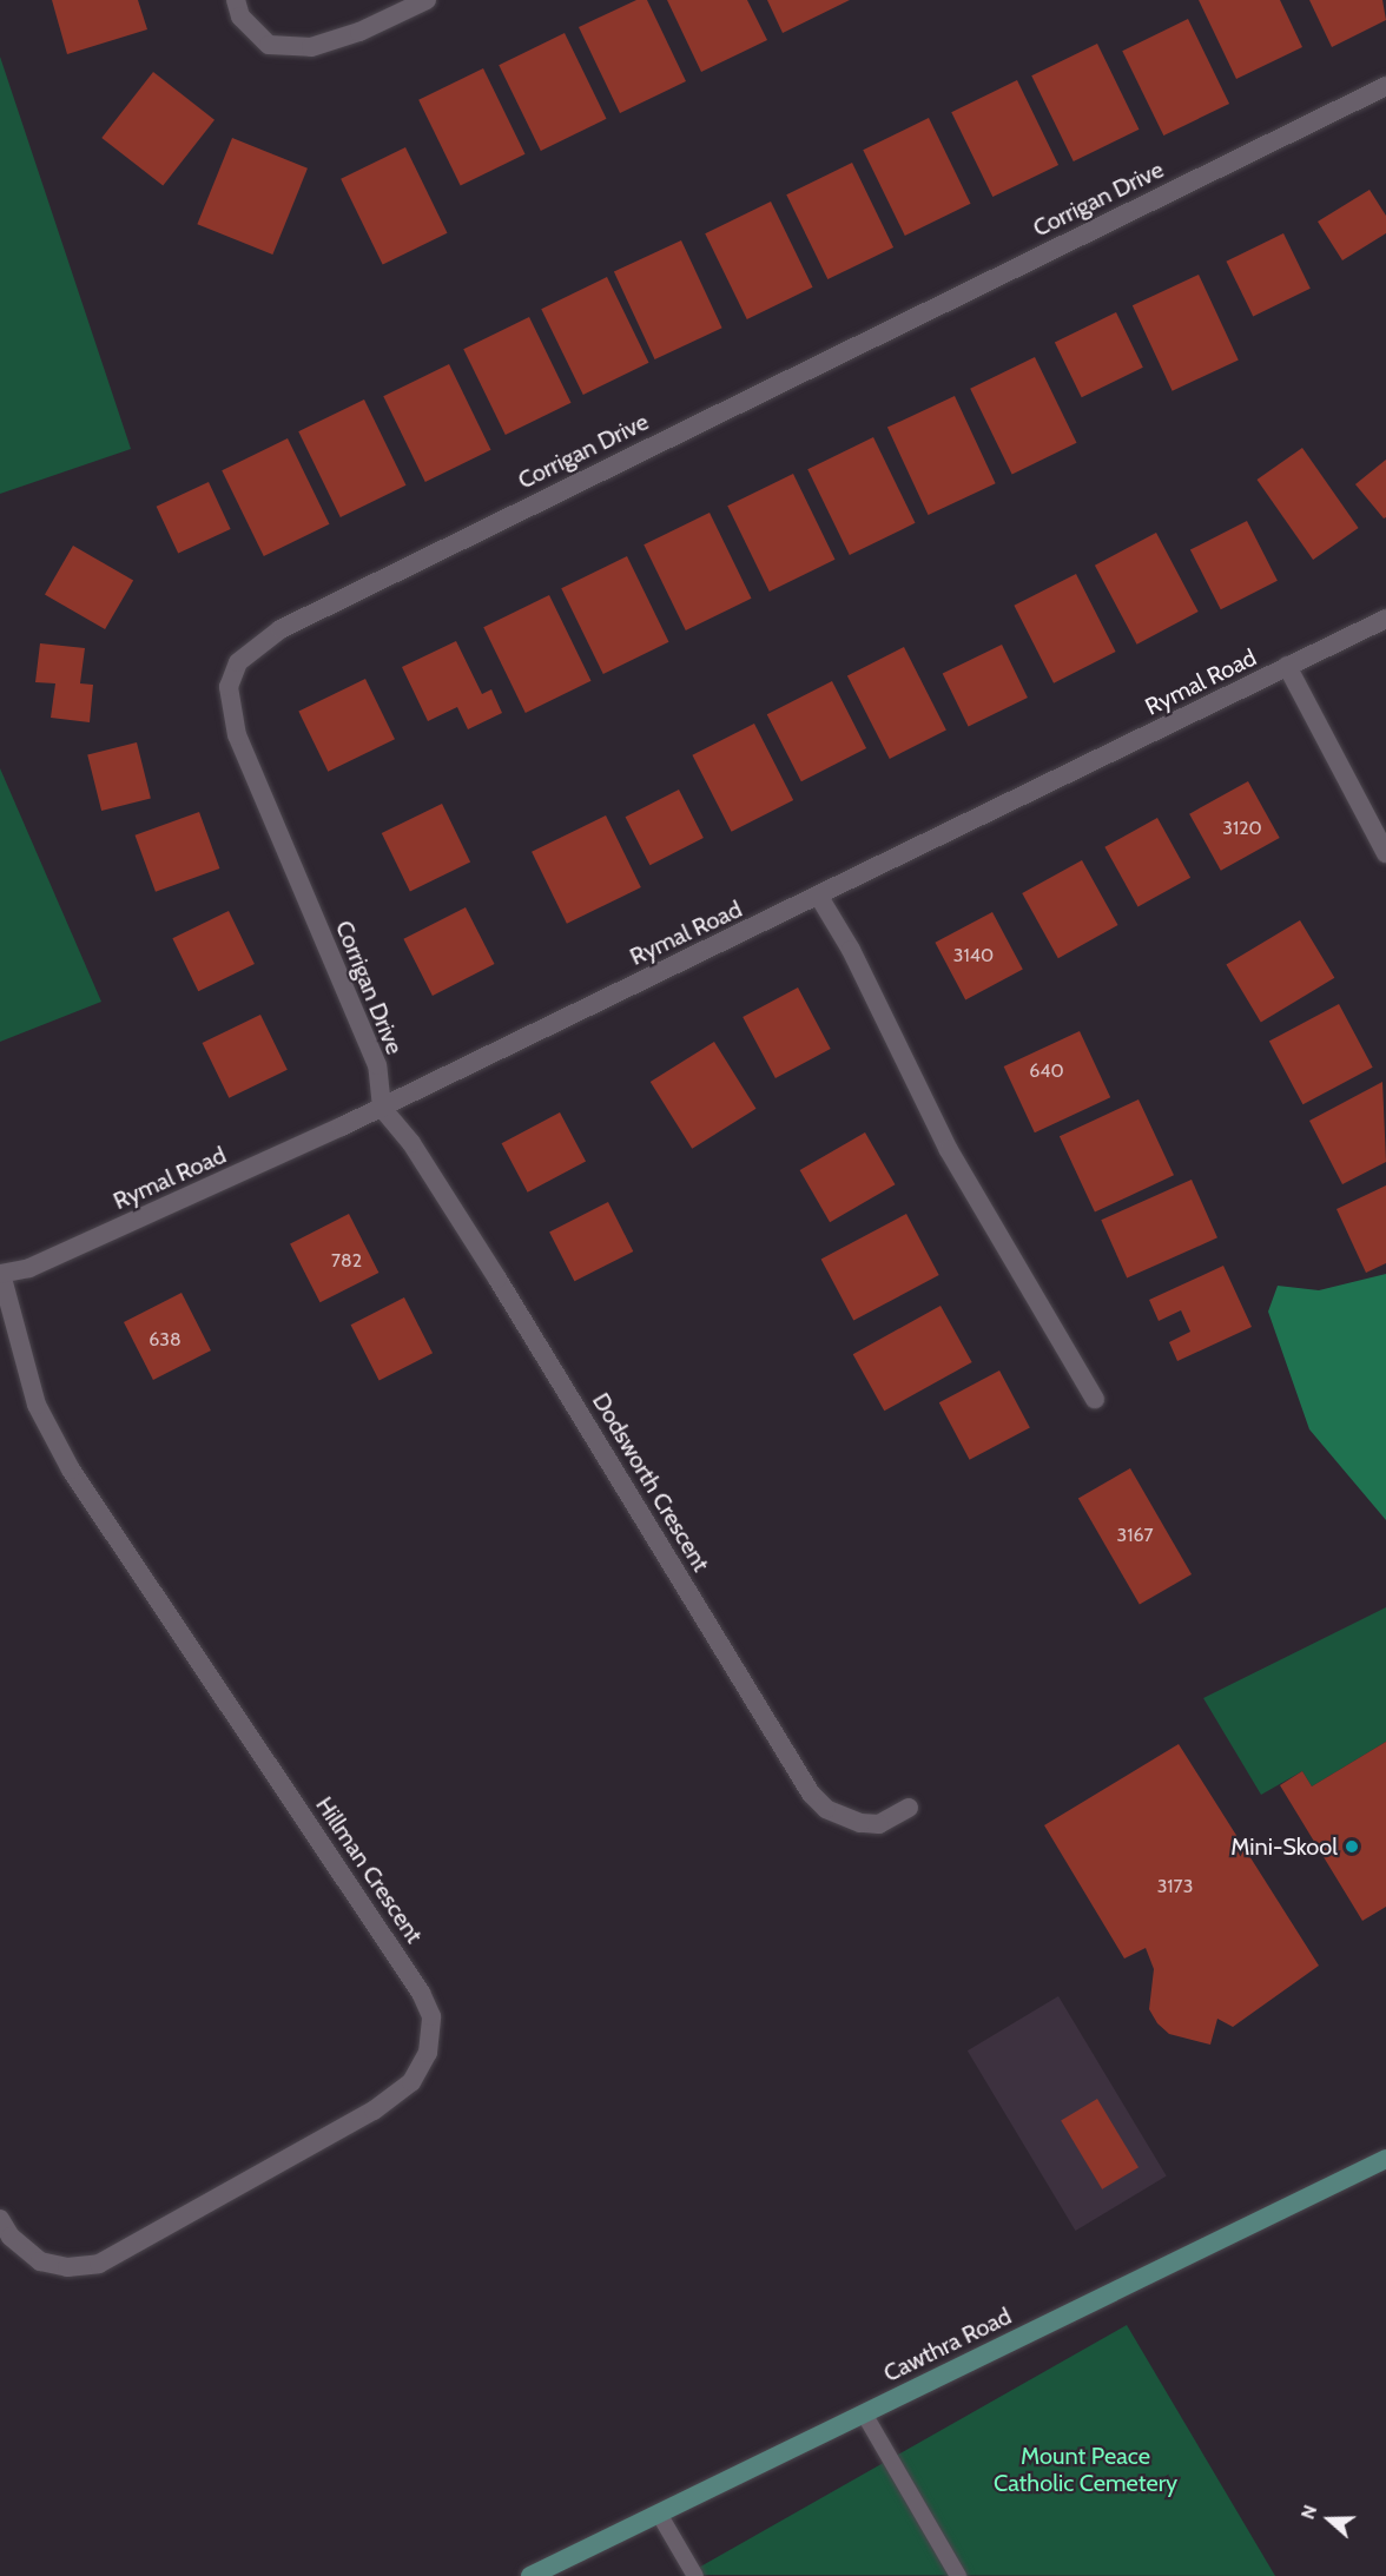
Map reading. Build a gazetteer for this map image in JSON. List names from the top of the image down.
{
  "streets": {
    "main road": ["Cawthra Road"],
    "street": [
      "Corrigan Drive",
      "Rymal Road",
      "Dodsworth Crescent",
      "Hillman Crescent"
    ]
  },
  "crossings": [
    ["Corrigan Drive", "Rymal Road"],
    ["Corrigan Drive", "Dodsworth Crescent"],
    ["Rymal Road", "Dodsworth Crescent"],
    ["Rymal Road", "Hillman Crescent"]
  ],
  "parks": ["Mount Peace Catholic Cemetery"],
  "places": ["Mini-Skool"],
  "house_numbers": [
    "3120",
    "3140",
    "640",
    "782",
    "638",
    "3167",
    "3173"
  ],
  "north": "left"
}
